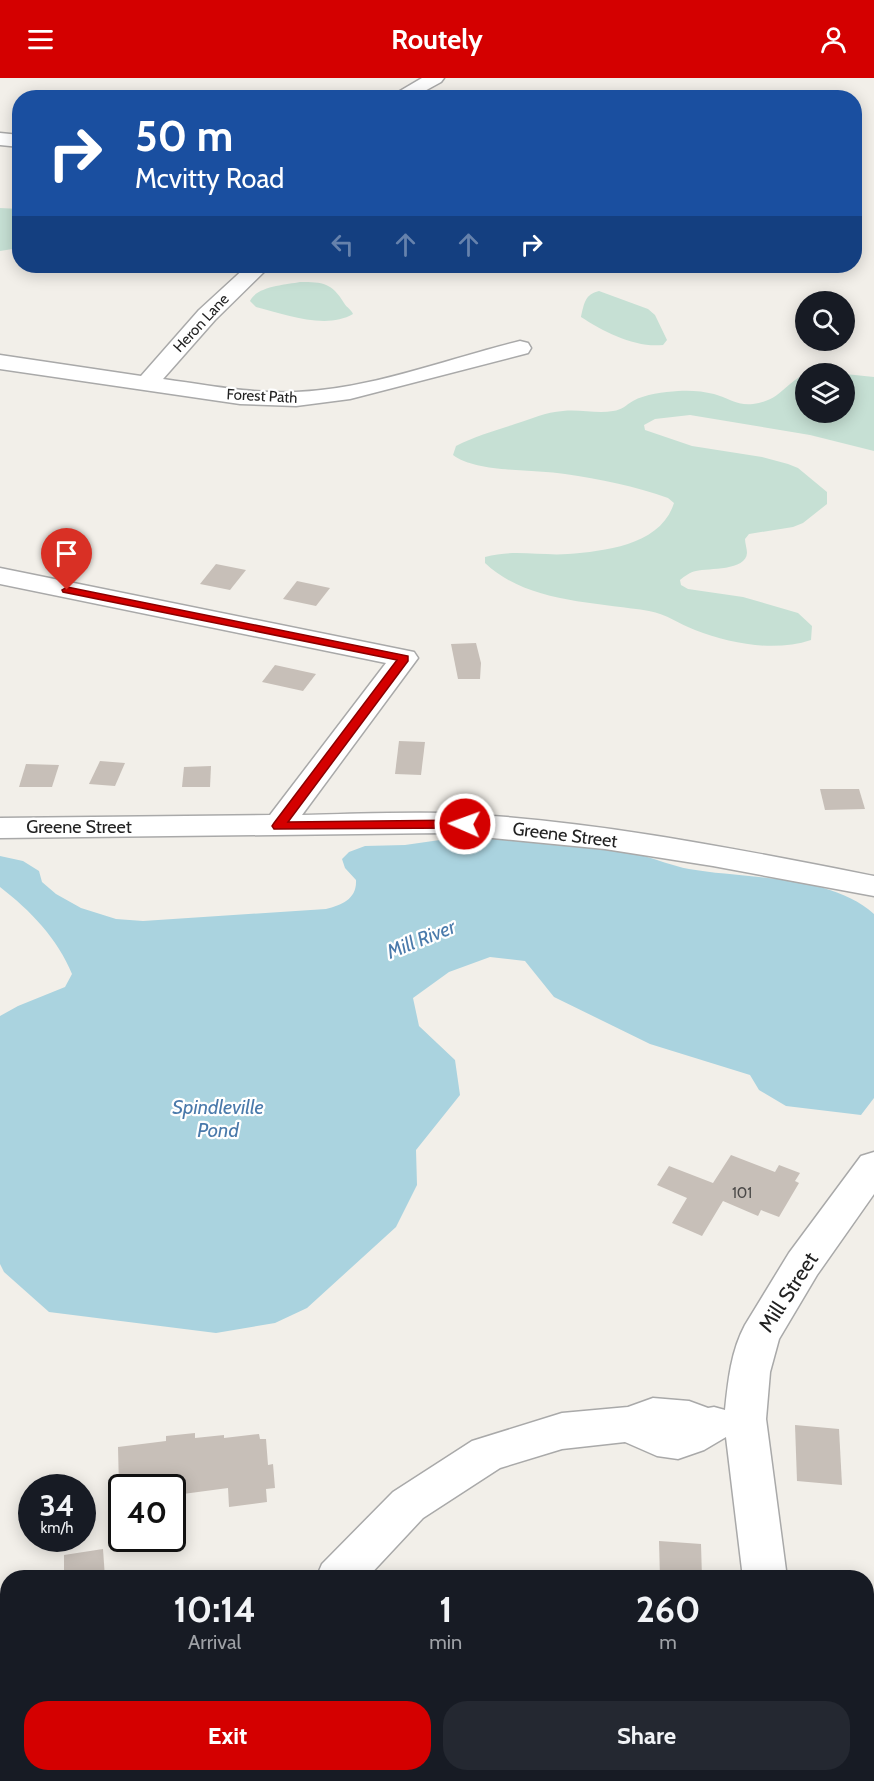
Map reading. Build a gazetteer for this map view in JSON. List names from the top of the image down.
{
  "streets": {
    "street": [
      "Heron Lane",
      "Forest Path",
      "Greene Street",
      "Mill Street"
    ]
  },
  "crossings": [
    ["Heron Lane", "Forest Path"]
  ],
  "water": ["Mill River", "Spindleville Pond"],
  "house_numbers": ["101"],
  "page": {
    "header": "Routely",
    "turn": ["50 m", "Mcvitty Road"],
    "speed": "34 km/h",
    "limit": "40",
    "eta": [
      "10:14",
      "Arrival",
      "1",
      "min",
      "260",
      "m"
    ],
    "buttons": ["Exit", "Share"]
  }
}
